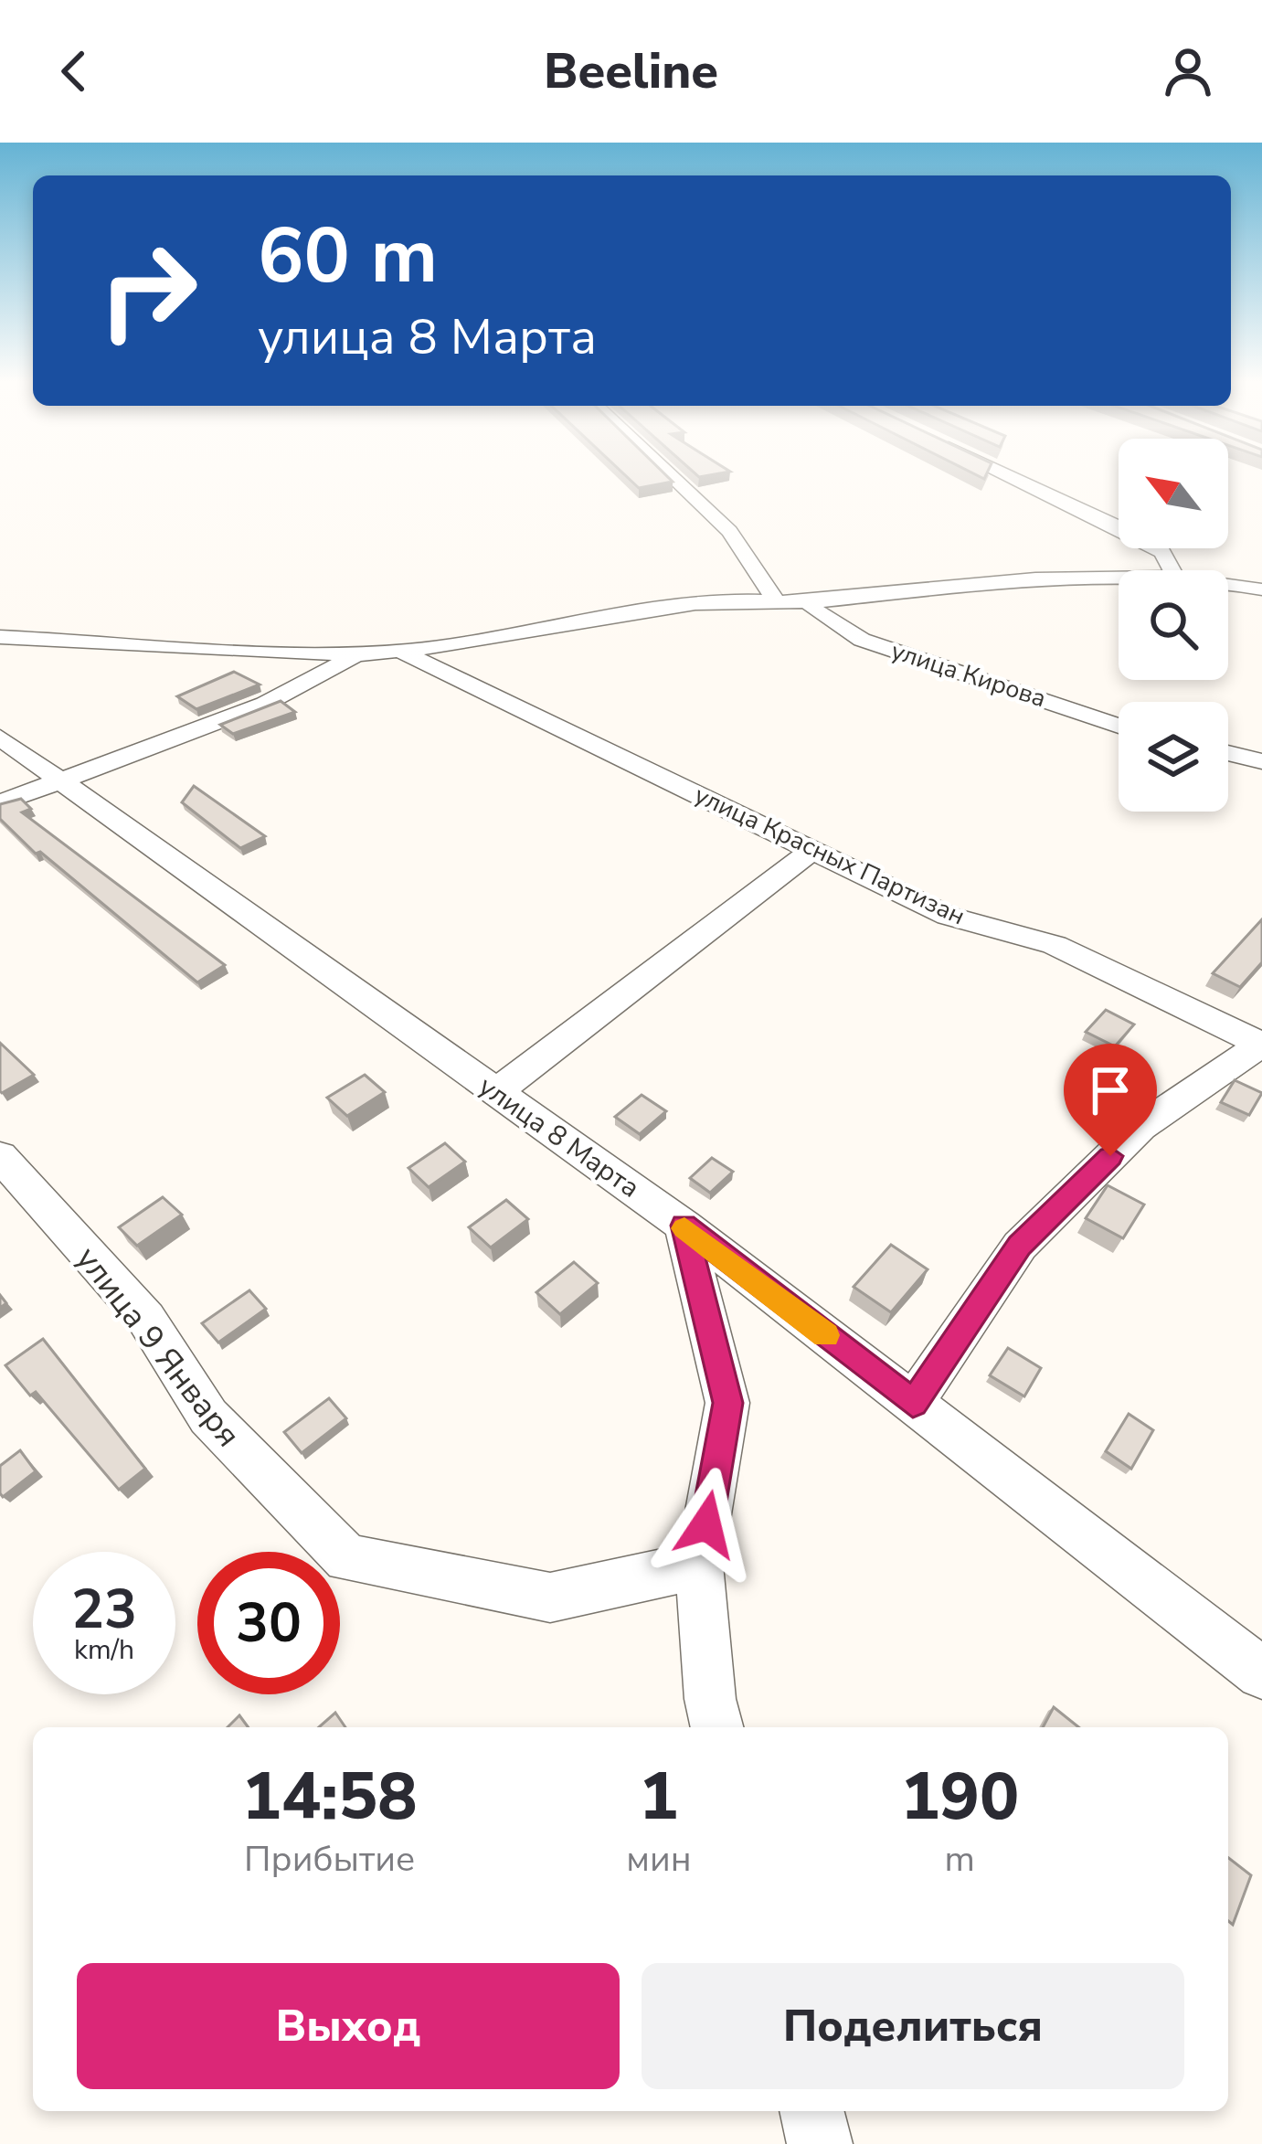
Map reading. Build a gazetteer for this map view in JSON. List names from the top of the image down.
{
  "streets": {
    "street": [
      "улица Кирова",
      "улица Красных Партизан",
      "улица 8 Марта",
      "улица 9 Января"
    ]
  },
  "north": "top left",
  "page": {
    "header": "Beeline",
    "turn": ["60 m", "улица 8 Марта"],
    "speed": "23 km/h",
    "limit": "30",
    "eta": [
      "14:58",
      "Прибытие",
      "1",
      "мин",
      "190",
      "m"
    ],
    "buttons": ["Выход", "Поделиться"]
  }
}
